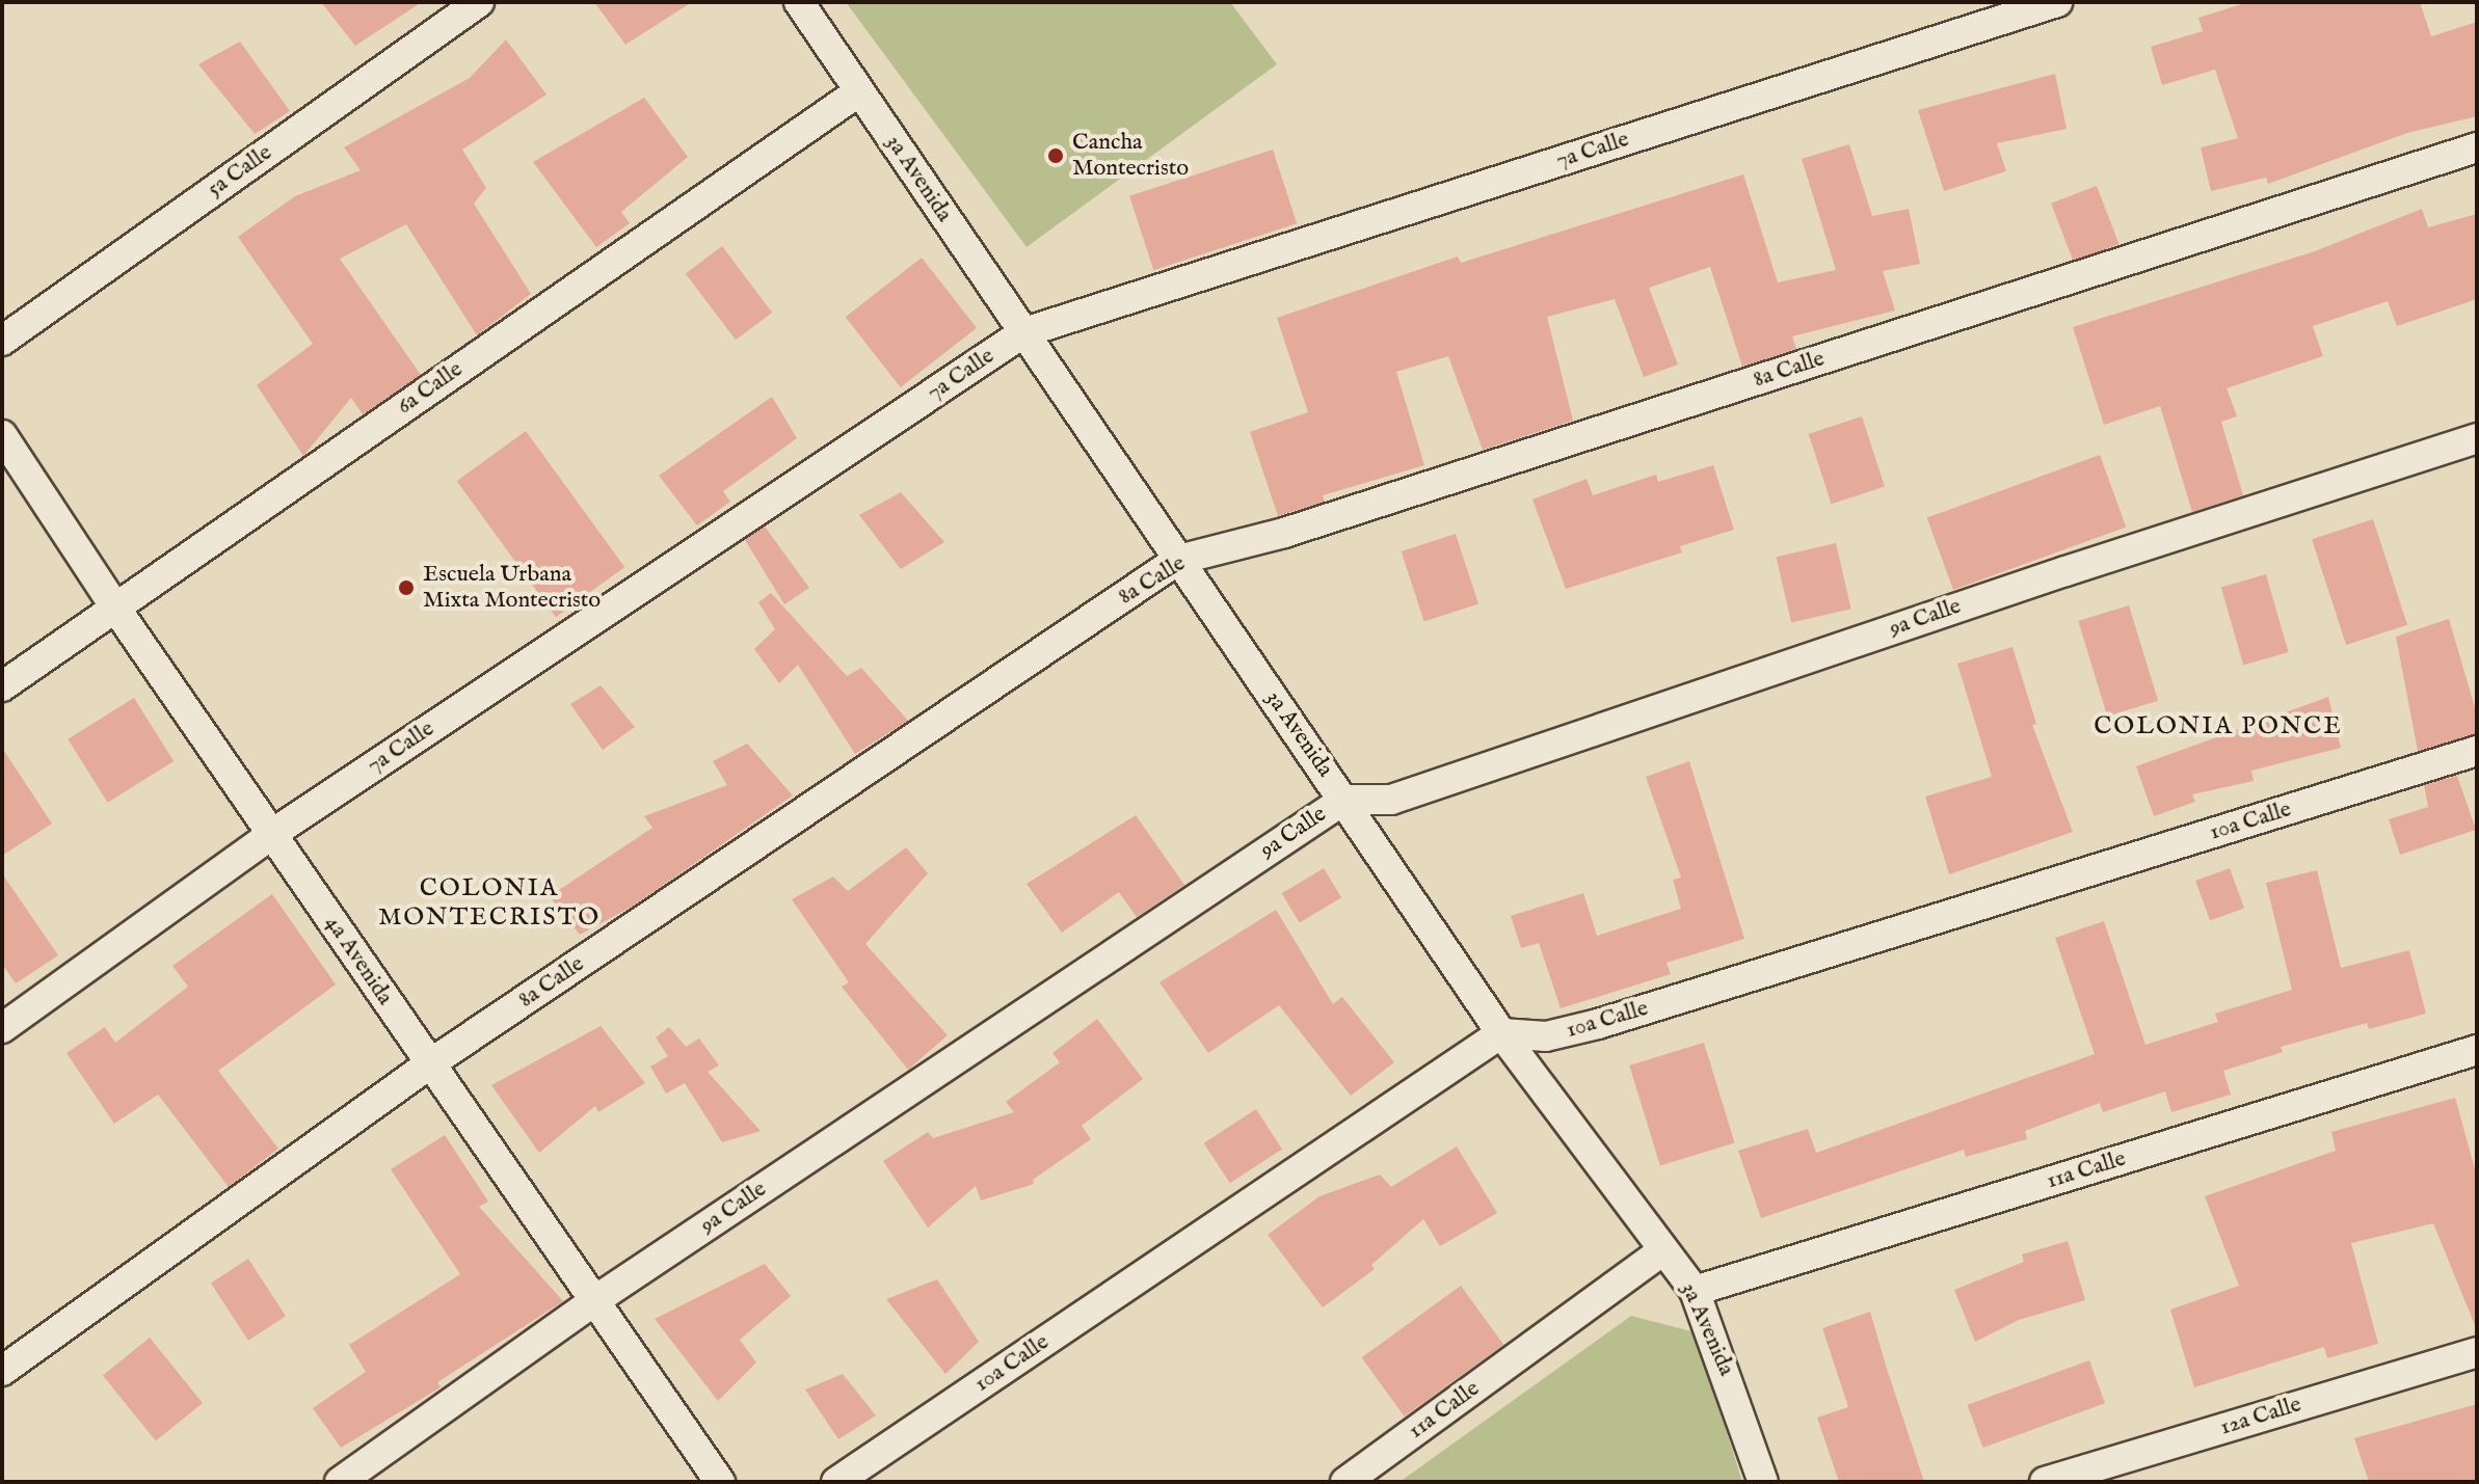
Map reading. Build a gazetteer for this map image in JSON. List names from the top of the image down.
{
  "streets": {
    "street": [
      "7a Calle",
      "5a Calle",
      "3a Avenida",
      "8a Calle",
      "6a Calle",
      "9a Calle",
      "10a Calle",
      "4a Avenida",
      "11a Calle",
      "12a Calle"
    ]
  },
  "crossings": [
    ["7a Calle", "3a Avenida"],
    ["7a Calle", "4a Avenida"],
    ["3a Avenida", "8a Calle"],
    ["3a Avenida", "6a Calle"],
    ["3a Avenida", "9a Calle"],
    ["3a Avenida", "10a Calle"],
    ["3a Avenida", "11a Calle"],
    ["8a Calle", "4a Avenida"],
    ["6a Calle", "4a Avenida"],
    ["9a Calle", "4a Avenida"]
  ],
  "districts": ["COLONIA PONCE", "COLONIA MONTECRISTO"],
  "places": ["Cancha Montecristo", "Escuela Urbana Mixta Montecristo"]
}
